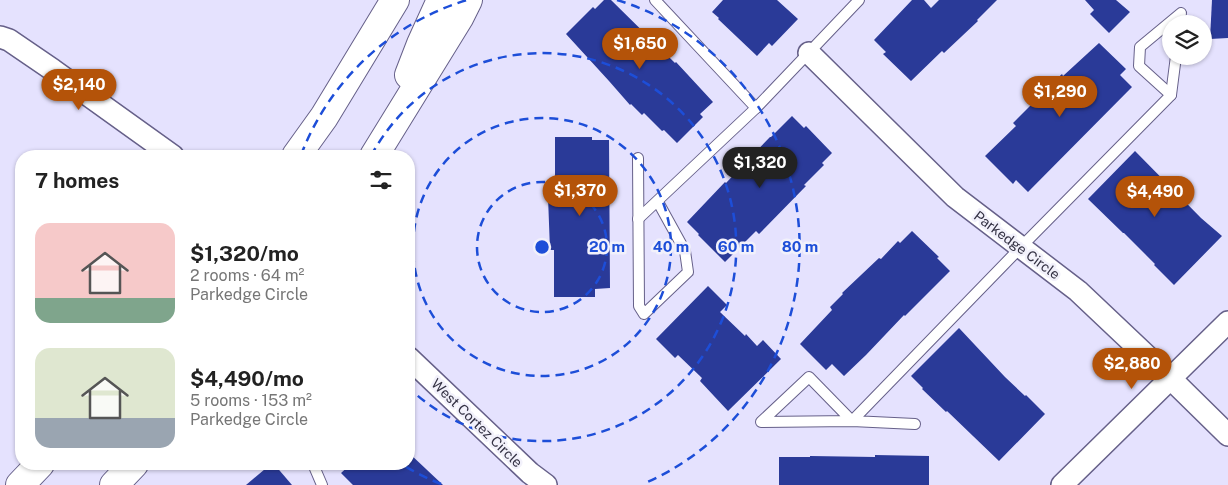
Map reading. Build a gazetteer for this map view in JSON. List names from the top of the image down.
{
  "streets": {
    "street": ["Parkedge Circle", "West Cortez Circle"]
  },
  "page": {
    "price": [
      "$1,650",
      "$2,140",
      "$1,290",
      "$1,320",
      "$1,370",
      "$4,490",
      "$2,880"
    ],
    "heading": "7 homes",
    "list": [
      {
        "name": "$1,320/mo",
        "note": "2 rooms · 64 m² · Parkedge Circle"
      },
      {
        "name": "$4,490/mo",
        "note": "5 rooms · 153 m² · Parkedge Circle"
      }
    ]
  },
  "rings": [
    "20 m",
    "40 m",
    "60 m",
    "80 m"
  ]
}
